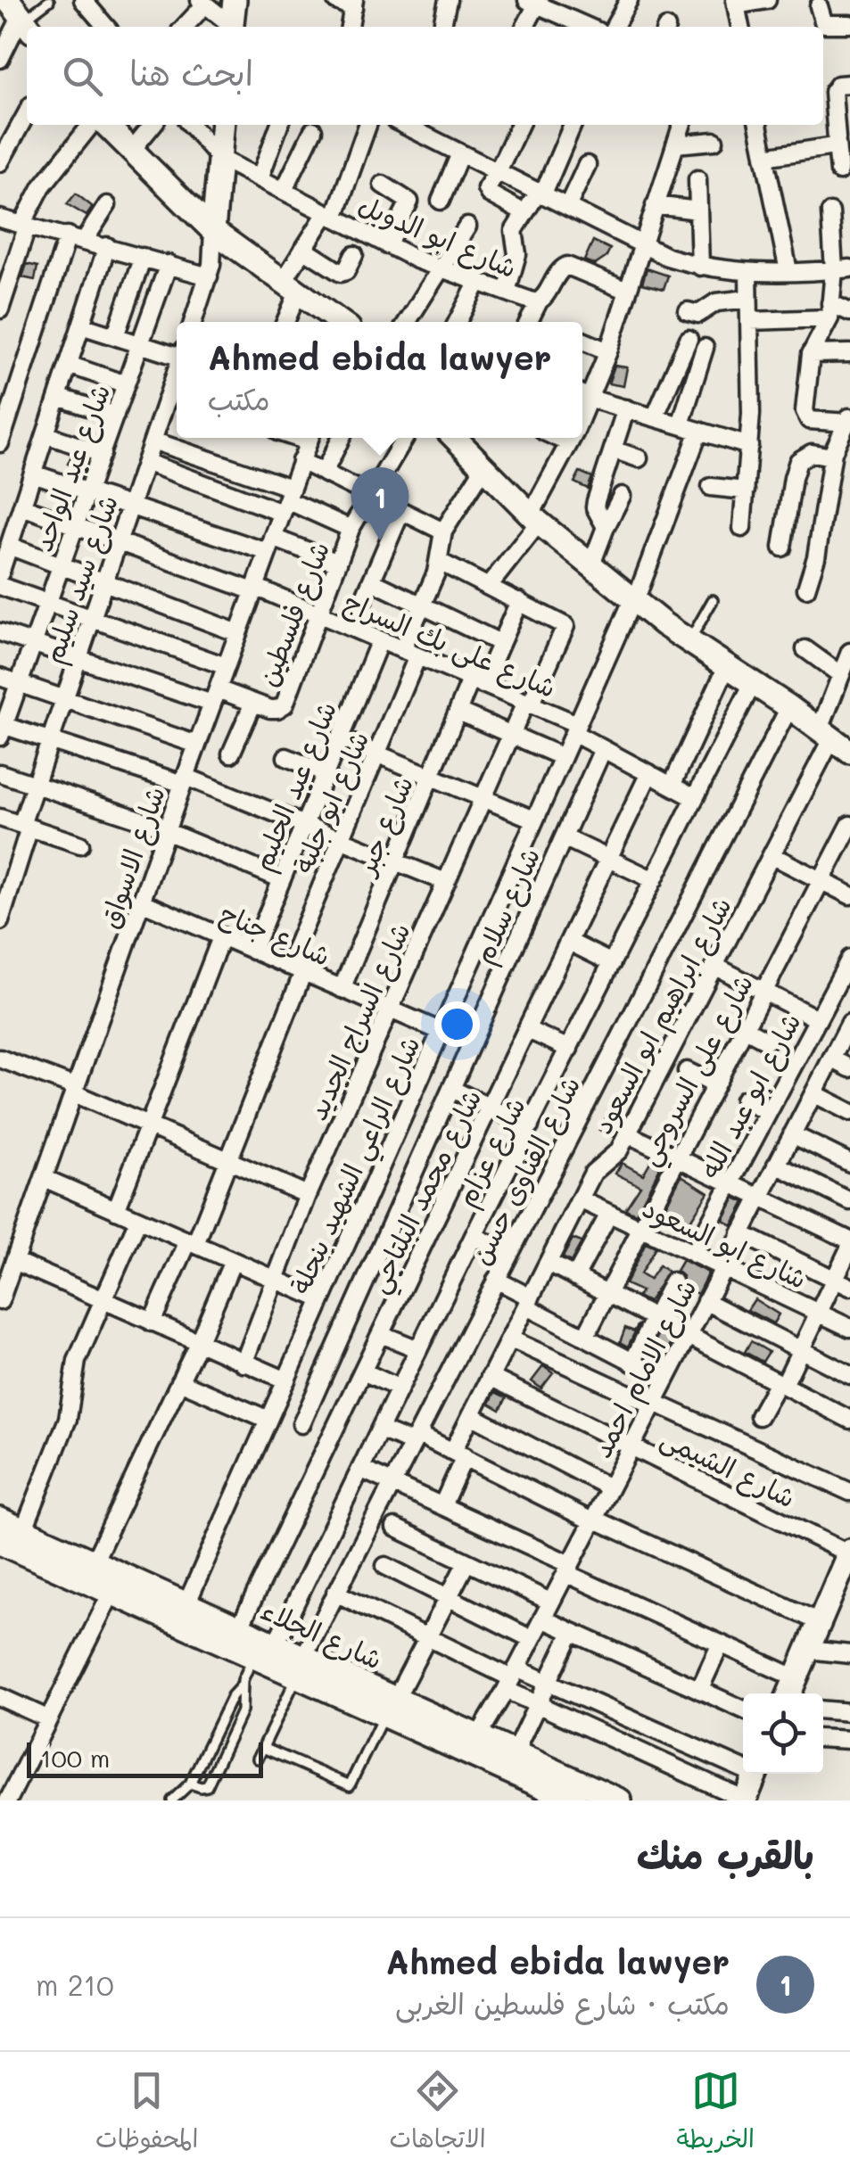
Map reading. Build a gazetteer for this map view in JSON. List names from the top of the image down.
{
  "streets": {
    "main road": ["شارع الجلاء"],
    "street": [
      "شارع ابو الدوبل",
      "شارع عبد الواحد",
      "شارع سيد سليم",
      "شارع فلسطين",
      "شارع على بك السراج",
      "شارع عبد الحليم",
      "شارع ابو جلبة",
      "شارع جبر",
      "شارع الاسواق",
      "شارع سلام",
      "شارع جناح",
      "شارع ابراهيم ابو السعود",
      "شارع السراج الجديد",
      "شارع على السروجي",
      "شارع ابو عبد الله",
      "شارع عزام",
      "شارع الراعي الشهيد بنحلة",
      "شارع القناوى حسن",
      "شارع محمد البلتاجي",
      "شارع ابو السعود",
      "شارع الامام احمد",
      "شارع الشيمى"
    ]
  },
  "crossings": [
    ["شارع عبد الواحد", "شارع فلسطين"],
    ["شارع عبد الواحد", "شارع على بك السراج"],
    ["شارع سيد سليم", "شارع فلسطين"],
    ["شارع سيد سليم", "شارع على بك السراج"],
    ["شارع فلسطين", "شارع على بك السراج"],
    ["شارع فلسطين", "شارع الاسواق"],
    ["شارع على بك السراج", "شارع عبد الحليم"],
    ["شارع على بك السراج", "شارع ابو جلبة"],
    ["شارع على بك السراج", "شارع جبر"],
    ["شارع على بك السراج", "شارع الاسواق"],
    ["شارع على بك السراج", "شارع سلام"],
    ["شارع على بك السراج", "شارع السراج الجديد"],
    ["شارع على بك السراج", "شارع عزام"],
    ["شارع على بك السراج", "شارع الراعي الشهيد بنحلة"],
    ["شارع على بك السراج", "شارع محمد البلتاجي"],
    ["شارع عبد الحليم", "شارع جناح"],
    ["شارع ابو جلبة", "شارع جناح"],
    ["شارع جبر", "شارع جناح"],
    ["شارع جبر", "شارع السراج الجديد"],
    ["شارع الاسواق", "شارع جناح"],
    ["شارع جناح", "شارع السراج الجديد"],
    ["شارع جناح", "شارع الراعي الشهيد بنحلة"],
    ["شارع ابراهيم ابو السعود", "شارع ابو السعود"],
    ["شارع ابراهيم ابو السعود", "شارع الشيمى"],
    ["شارع على السروجي", "شارع ابو السعود"],
    ["شارع ابو عبد الله", "شارع ابو السعود"],
    ["شارع عزام", "شارع الجلاء"],
    ["شارع الراعي الشهيد بنحلة", "شارع الجلاء"],
    ["شارع القناوى حسن", "شارع الجلاء"],
    ["شارع محمد البلتاجي", "شارع الجلاء"],
    ["شارع ابو السعود", "شارع الامام احمد"],
    ["شارع الامام احمد", "شارع الشيمى"],
    ["شارع الامام احمد", "شارع الجلاء"]
  ],
  "scale_bar": "100 m",
  "page": {
    "search": "ابحث هنا",
    "popup": ["Ahmed ebida lawyer", "مكتب"],
    "pins": "1",
    "scale": "100 m",
    "heading": "بالقرب منك",
    "list": [
      {
        "mark": "1",
        "name": "Ahmed ebida lawyer",
        "note": "مكتب · شارع فلسطين الغربى",
        "value": "210 m"
      }
    ],
    "nav": ["الخريطة", "الاتجاهات", "المحفوظات"]
  }
}
